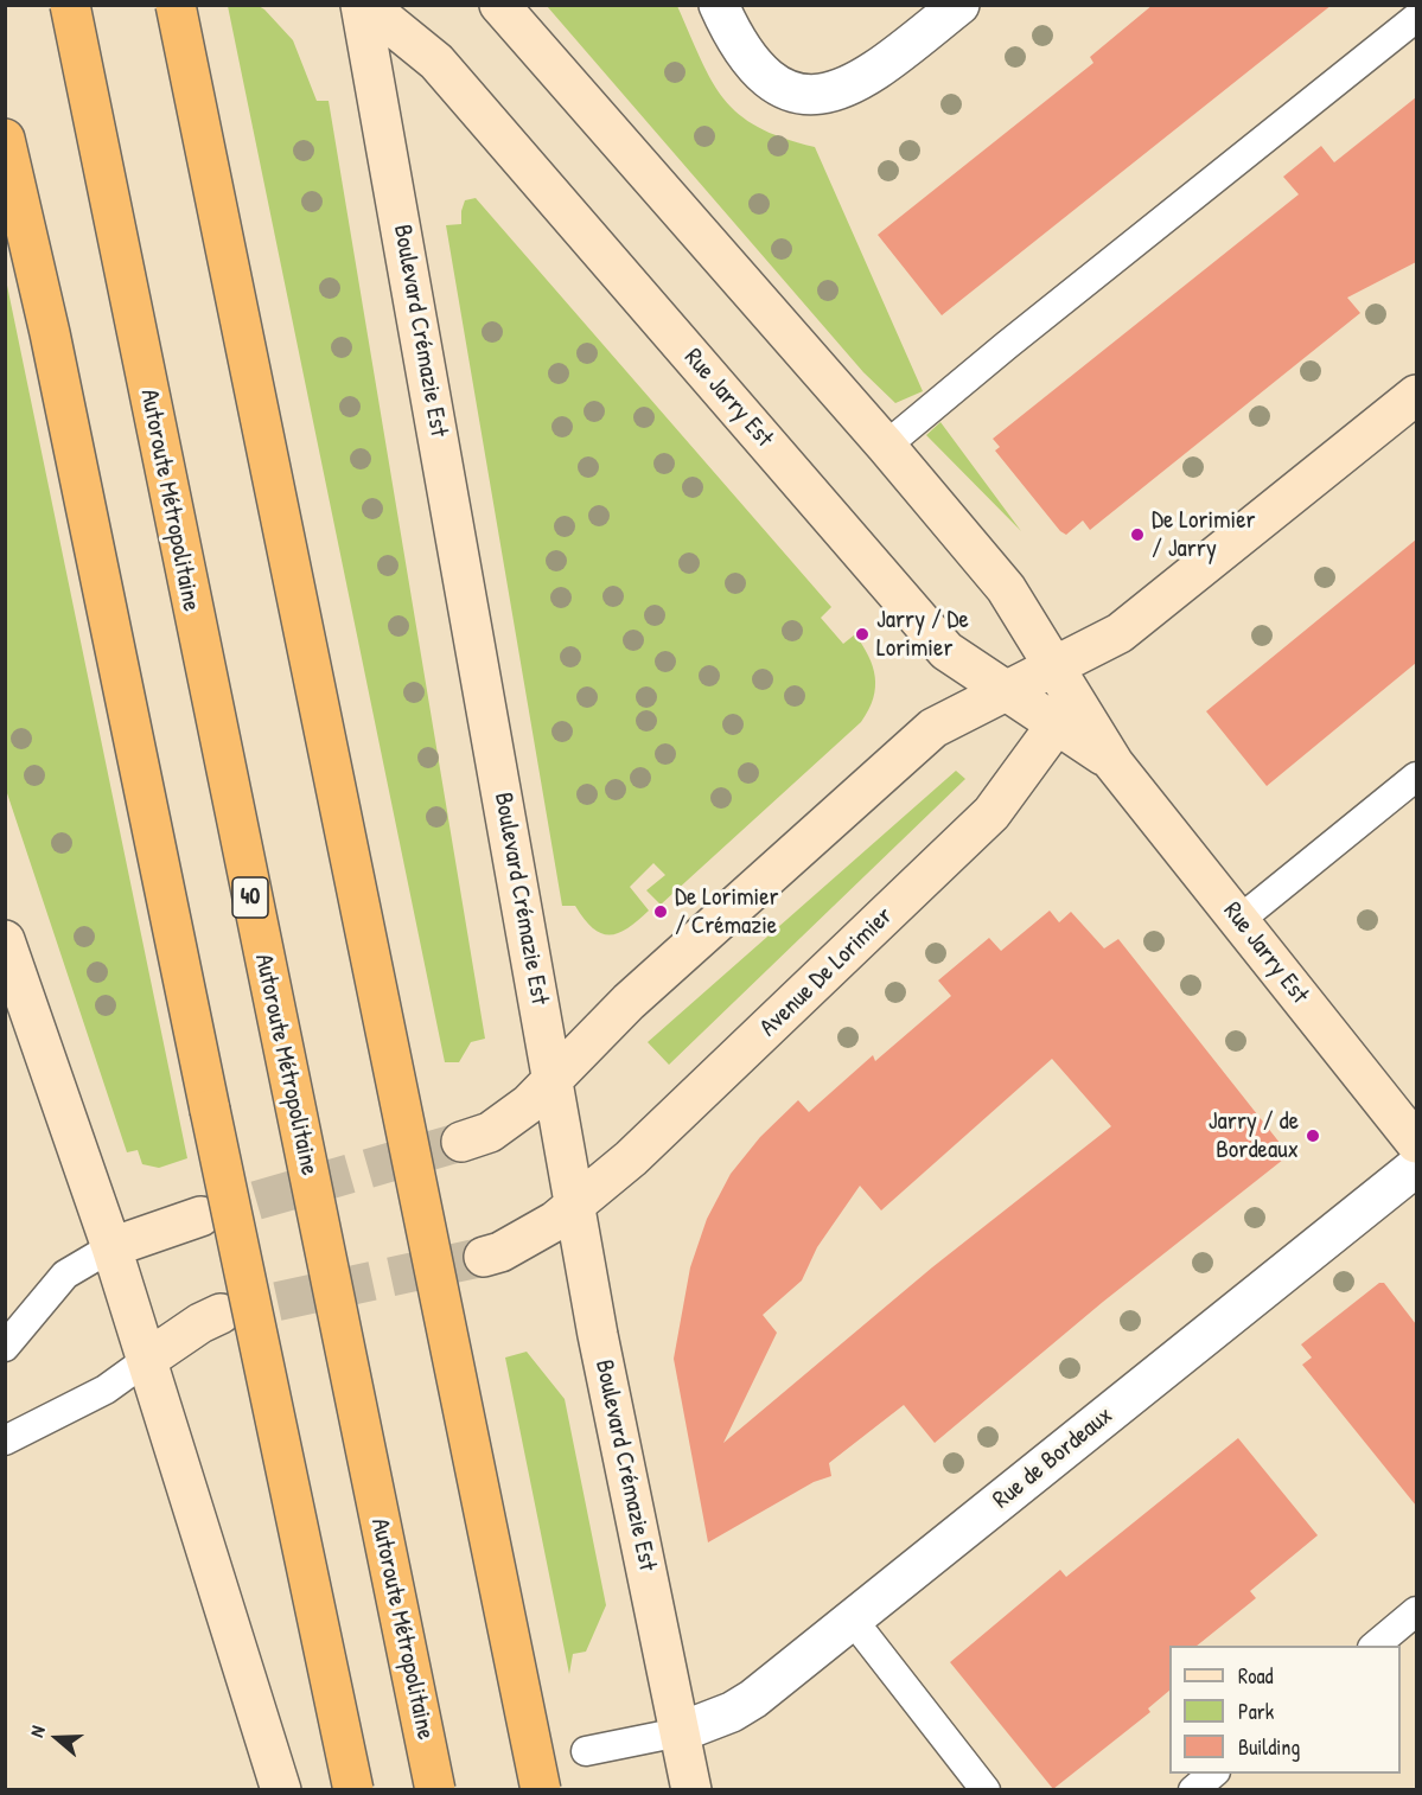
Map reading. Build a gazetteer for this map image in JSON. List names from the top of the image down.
{
  "streets": {
    "highway": ["Autoroute Métropolitaine", "40"],
    "main road": ["Boulevard Crémazie Est", "Rue Jarry Est", "Avenue De Lorimier"],
    "street": ["Rue de Bordeaux"]
  },
  "crossings": [
    ["Boulevard Crémazie Est", "Rue Jarry Est"],
    ["Boulevard Crémazie Est", "Avenue De Lorimier"],
    ["Boulevard Crémazie Est", "Rue de Bordeaux"],
    ["Rue Jarry Est", "Avenue De Lorimier"]
  ],
  "places": [
    "De Lorimier / Jarry",
    "Jarry / De Lorimier",
    "De Lorimier / Crémazie",
    "Jarry / de Bordeaux"
  ],
  "legend": ["Road", "Park", "Building"],
  "north": "left"
}
